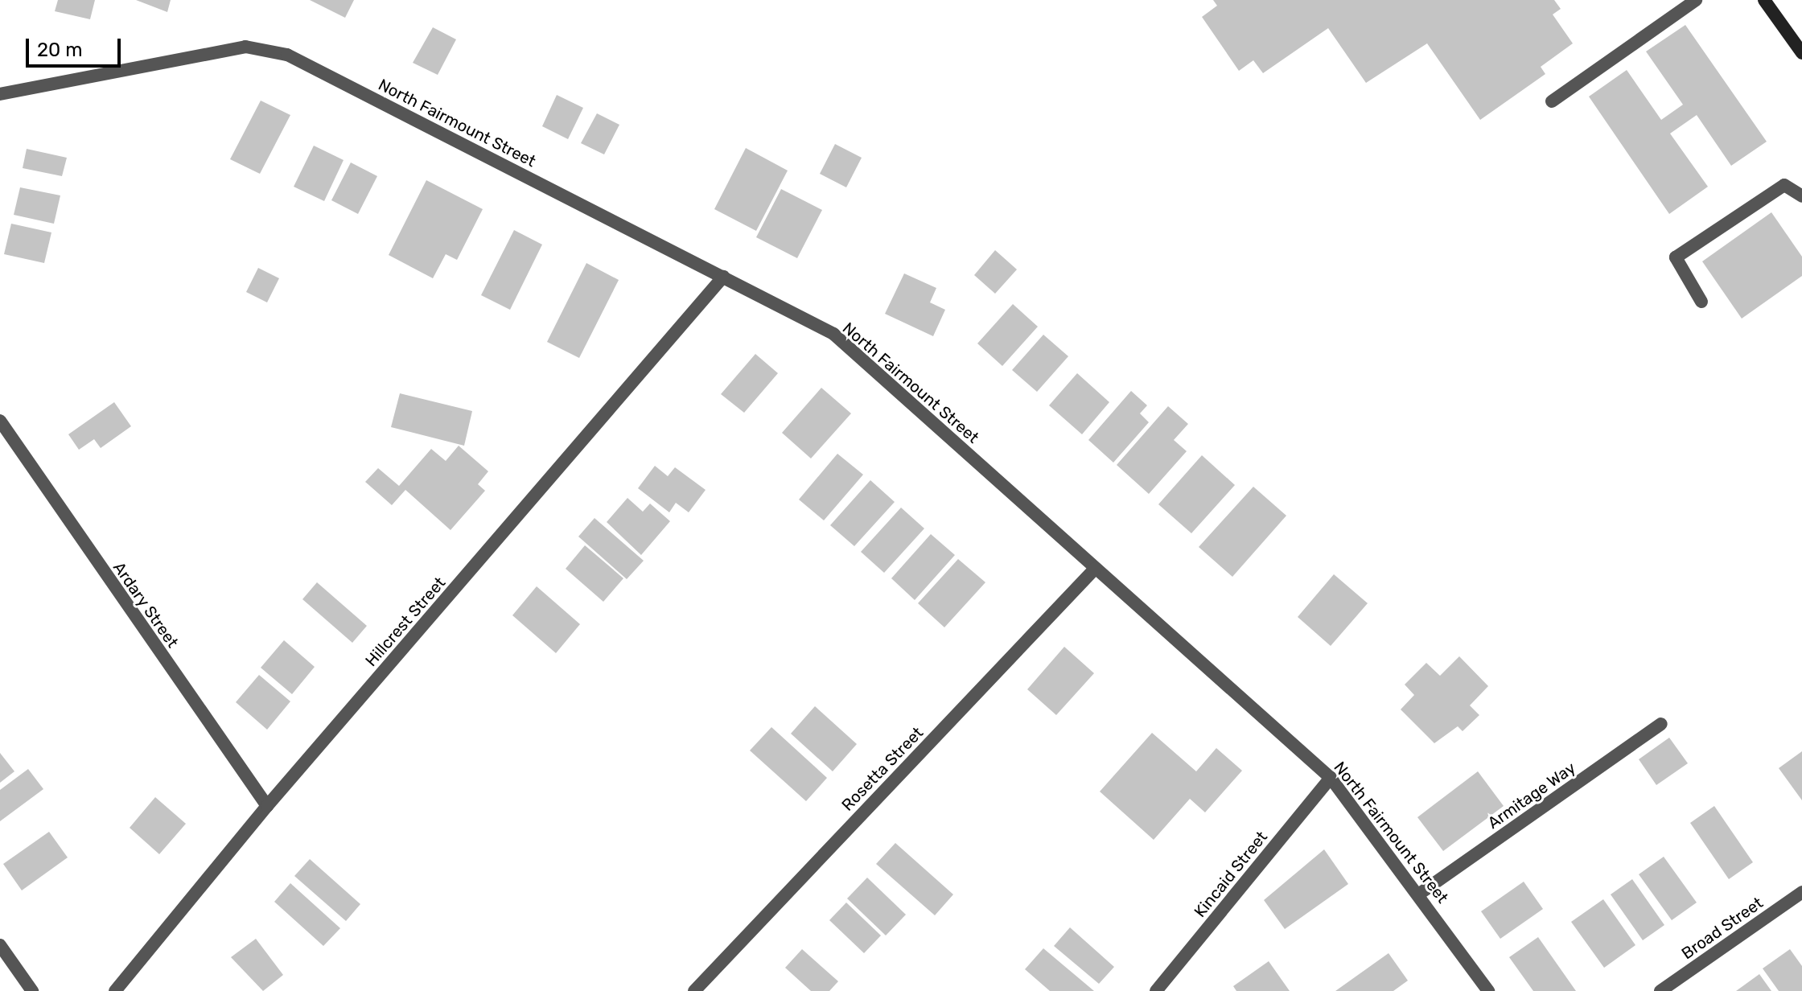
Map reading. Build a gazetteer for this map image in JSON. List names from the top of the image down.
{
  "streets": {
    "street": [
      "North Fairmount Street",
      "Ardary Street",
      "Hillcrest Street",
      "Rosetta Street",
      "Armitage Way",
      "Kincaid Street",
      "Broad Street"
    ]
  },
  "crossings": [
    ["North Fairmount Street", "Hillcrest Street"],
    ["North Fairmount Street", "Rosetta Street"],
    ["North Fairmount Street", "Armitage Way"],
    ["North Fairmount Street", "Kincaid Street"],
    ["Ardary Street", "Hillcrest Street"]
  ],
  "scale_bar": "20 m"
}
